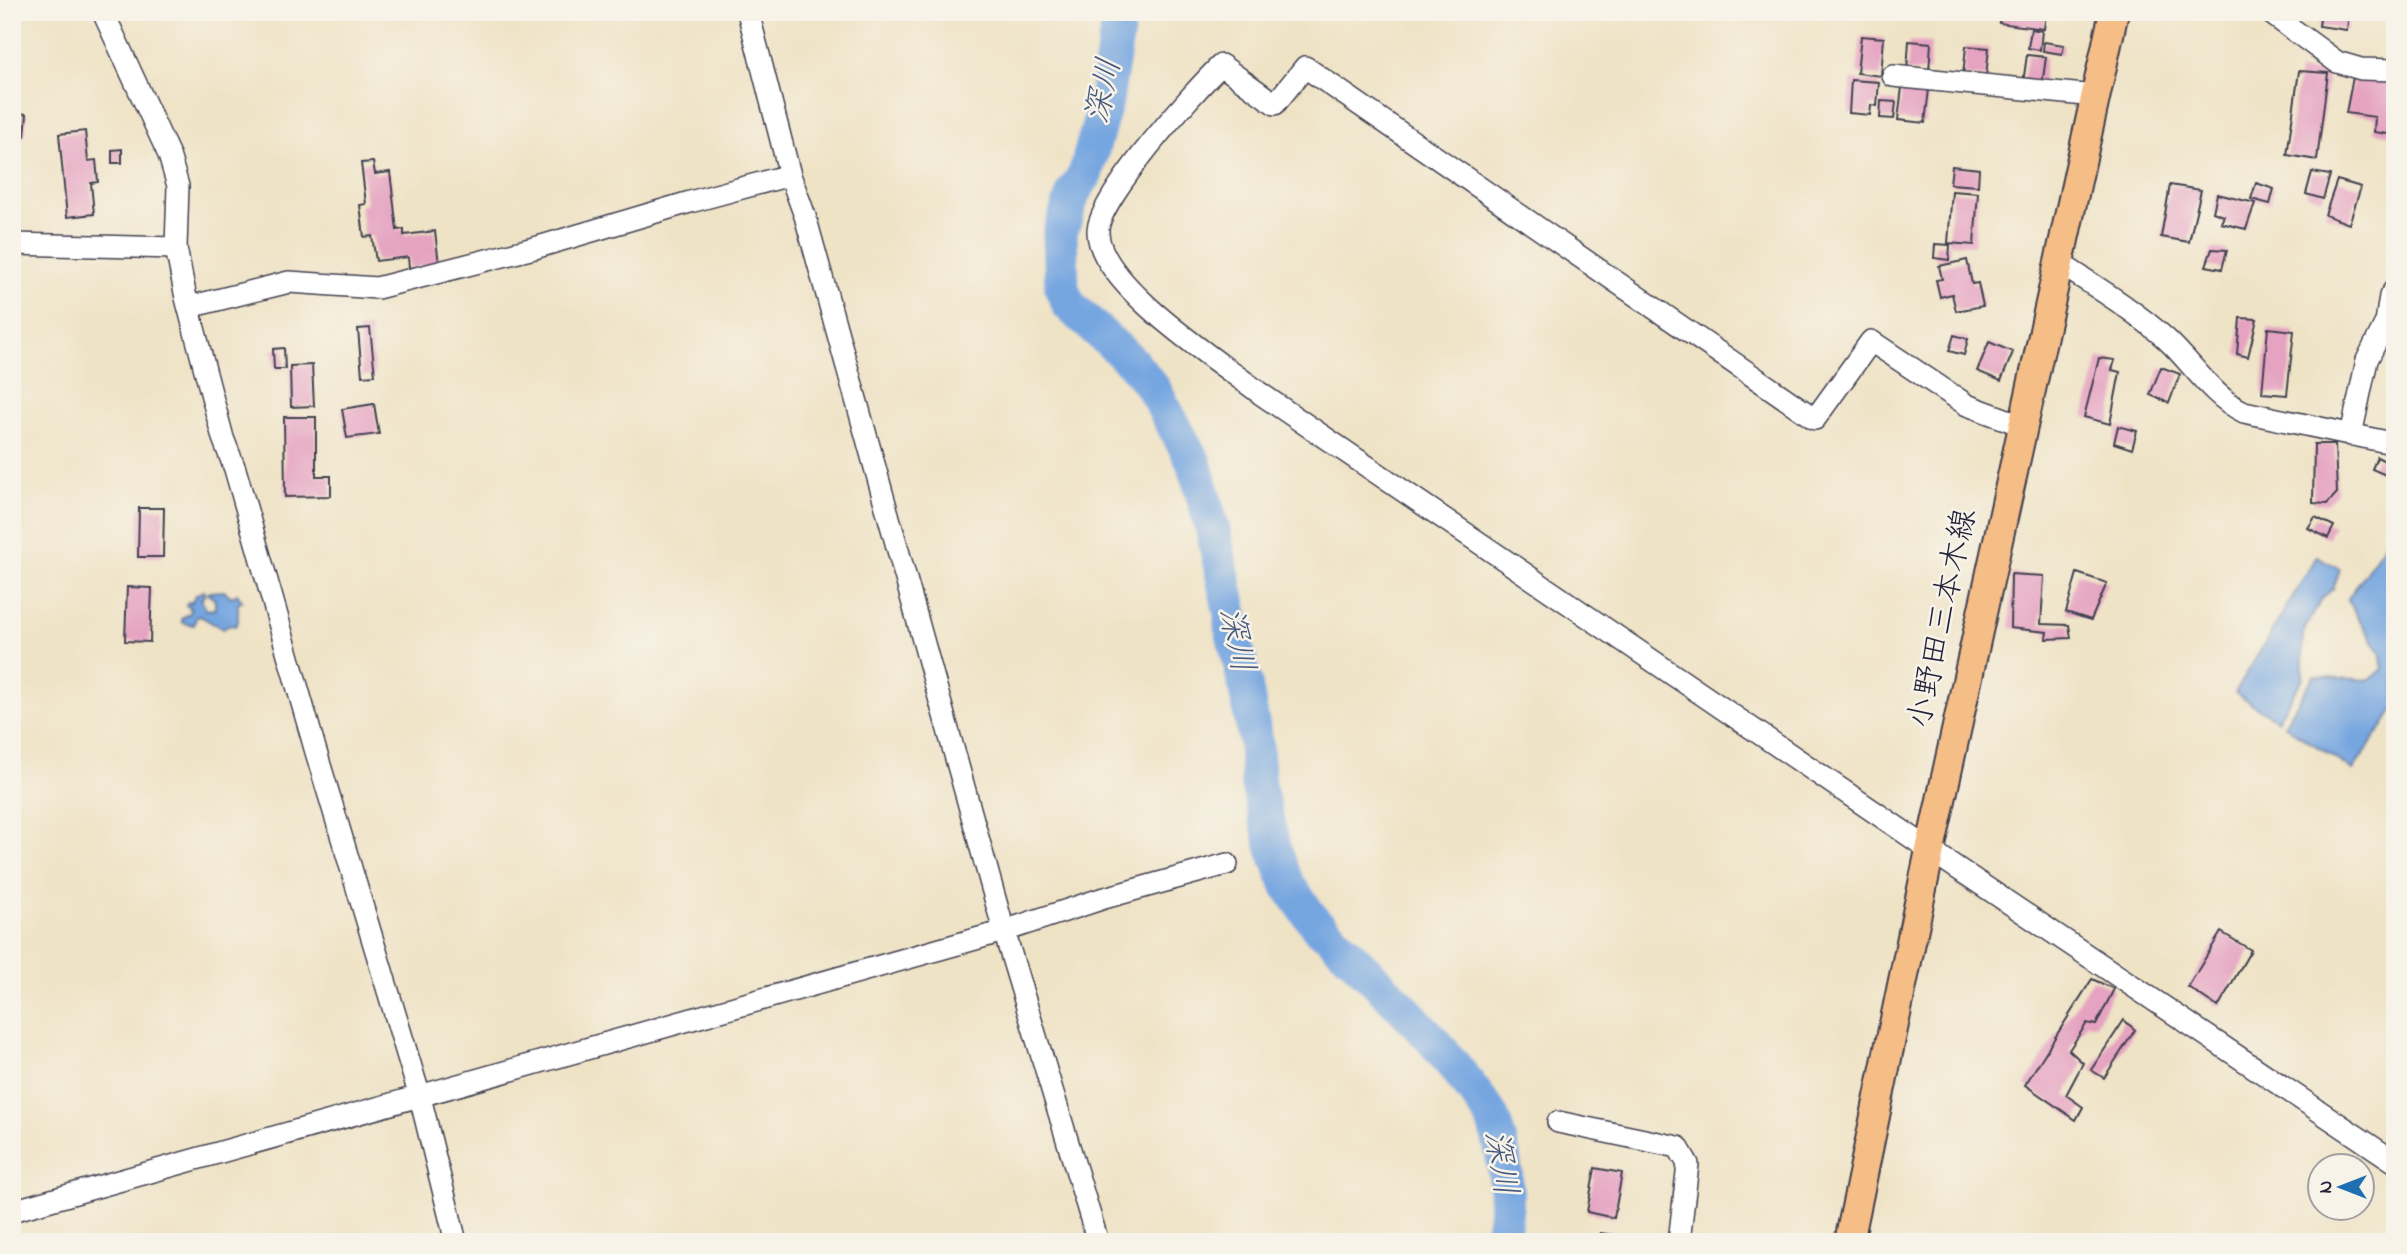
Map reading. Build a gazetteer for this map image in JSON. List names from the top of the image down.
{
  "streets": {
    "main road": ["小野田三本木線"]
  },
  "water": ["深川"],
  "north": "left"
}
